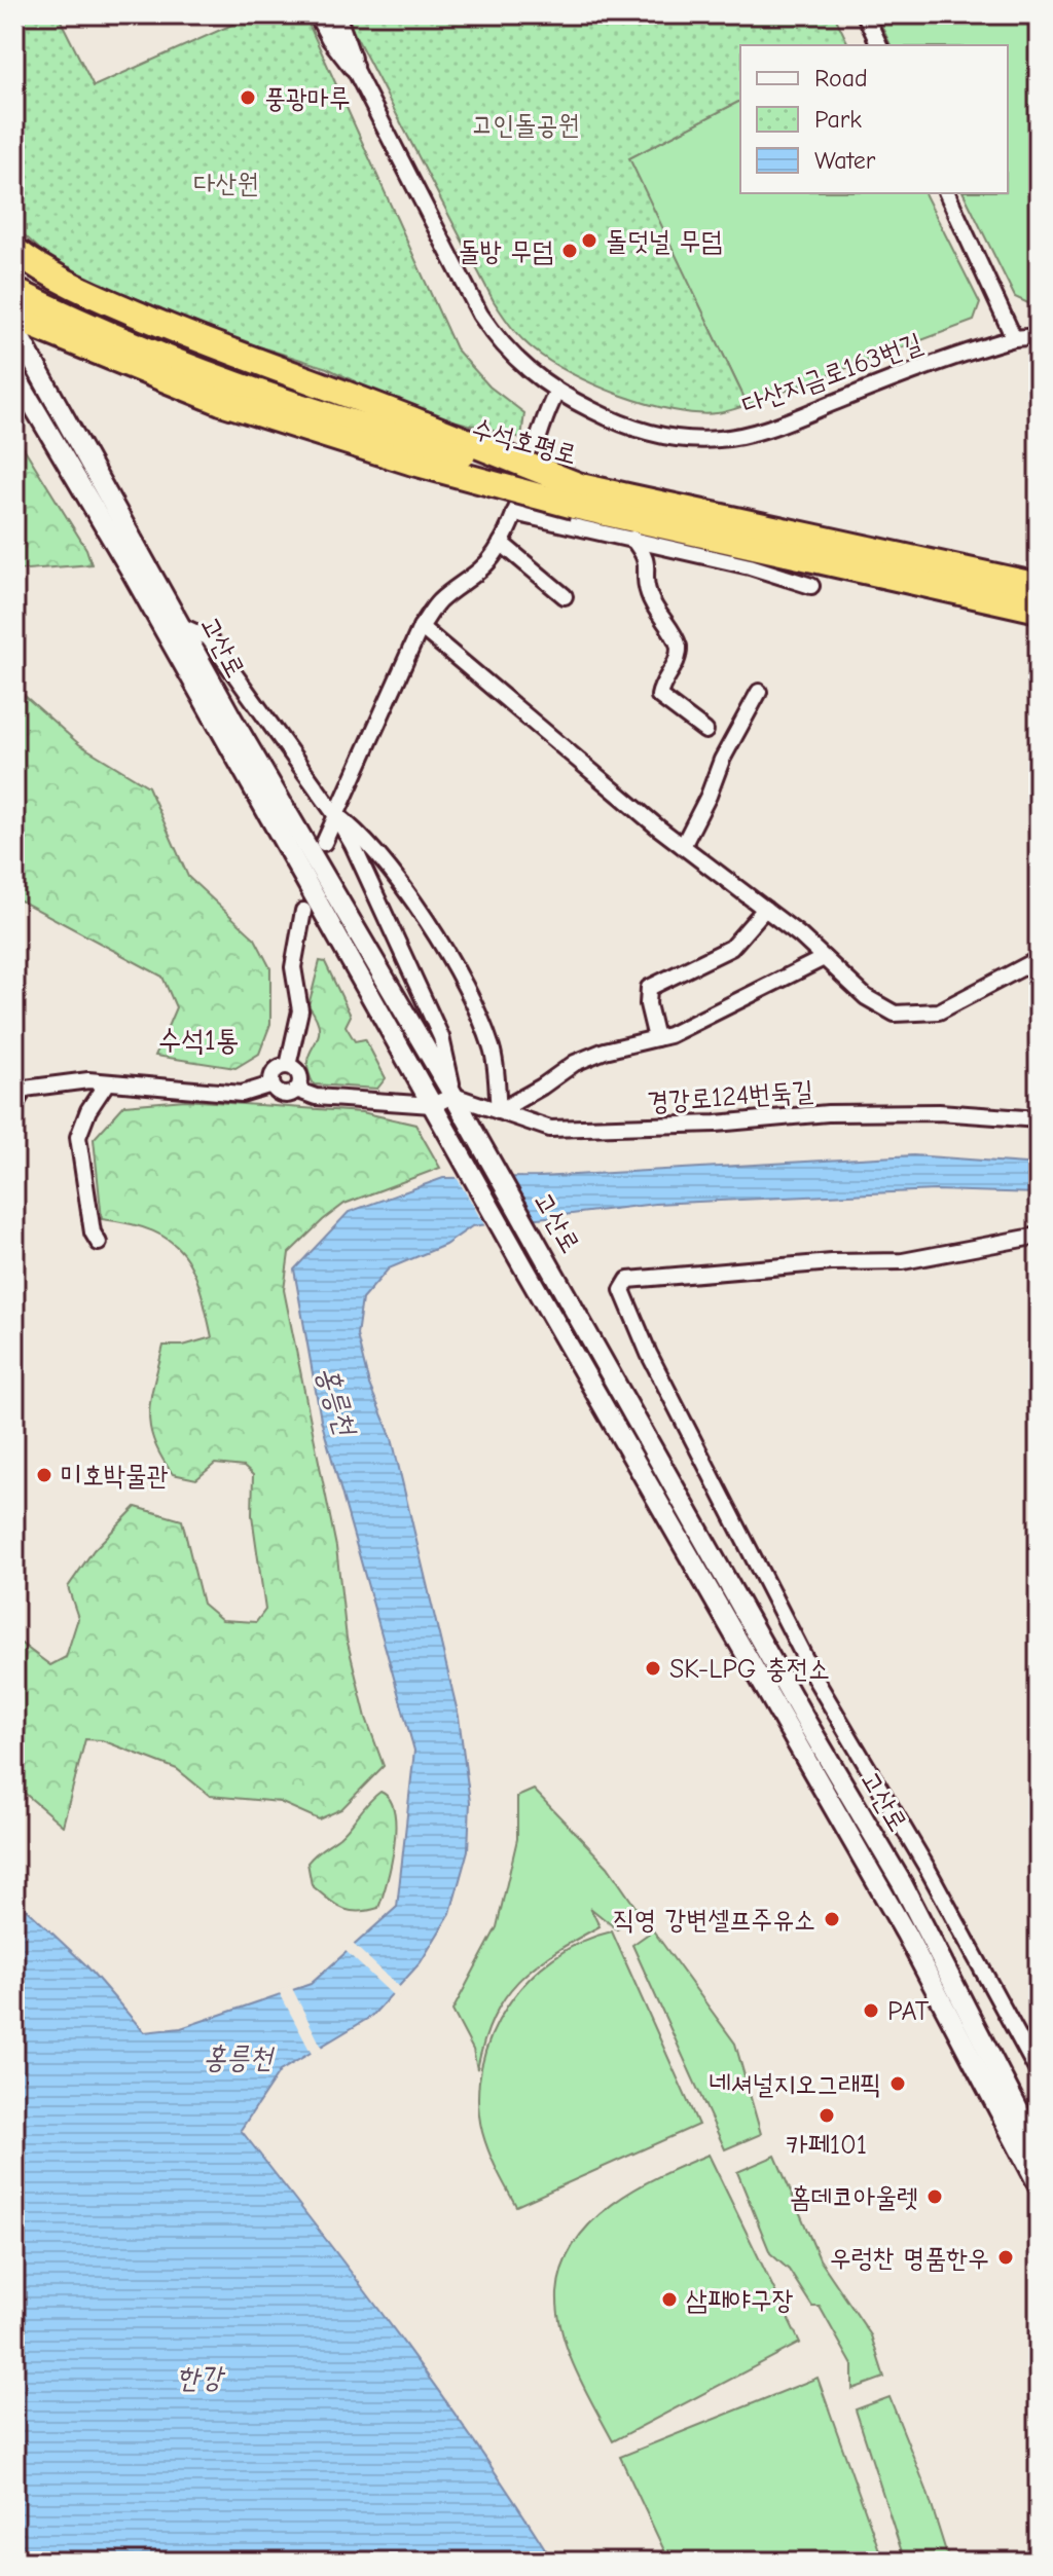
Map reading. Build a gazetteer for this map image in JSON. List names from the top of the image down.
{
  "streets": {
    "highway": ["수석호평로"],
    "street": ["다산지금로163번길", "고산로", "경강로124번둑길"]
  },
  "crossings": [
    ["수석호평로", "고산로"],
    ["고산로", "경강로124번둑길"]
  ],
  "districts": ["수석1통"],
  "water": ["홍릉천", "한강"],
  "parks": ["고인돌공원", "다산원"],
  "places": [
    "풍광마루",
    "돌덧널 무덤",
    "돌방 무덤",
    "미호박물관",
    "SK-LPG 충전소",
    "직영 강변셀프주유소",
    "PAT",
    "네셔널지오그래픽",
    "카페101",
    "홈데코아울렛",
    "우렁찬 명품한우",
    "삼패야구장"
  ],
  "legend": ["Road", "Park", "Water"]
}
